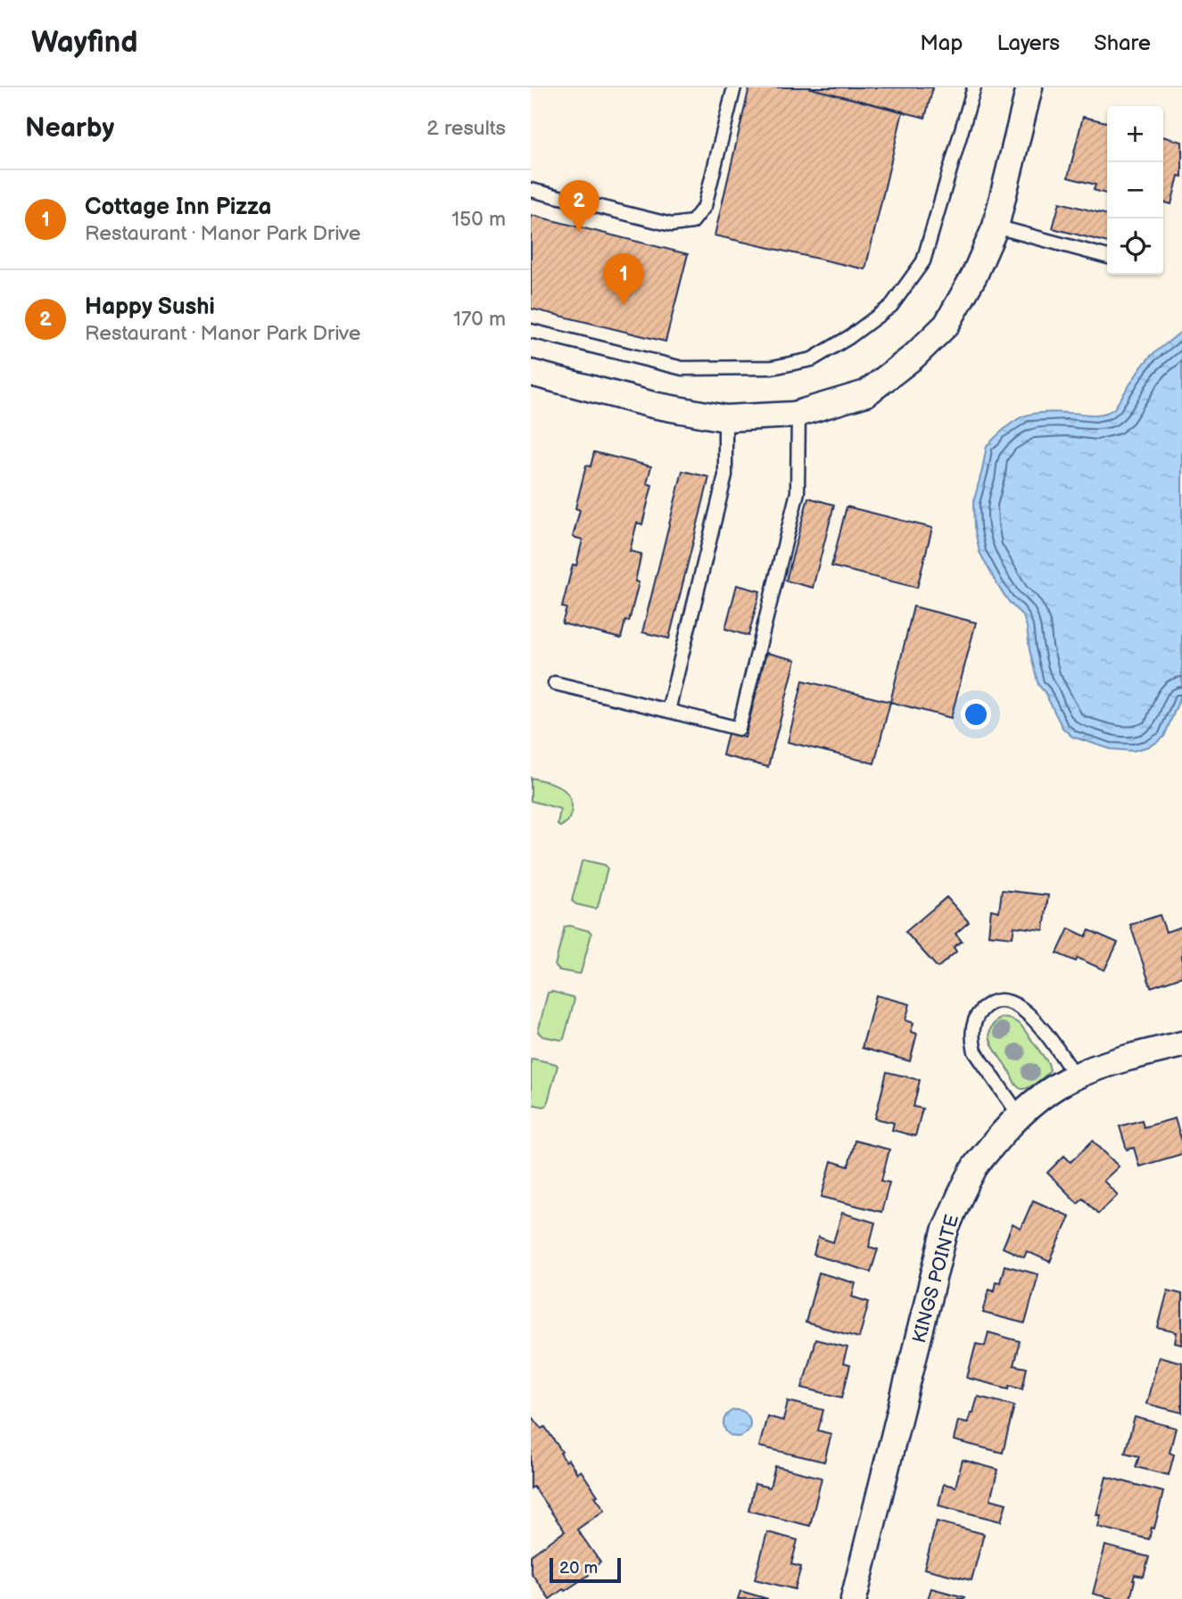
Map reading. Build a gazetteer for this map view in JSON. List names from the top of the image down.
{
  "streets": {
    "street": ["KINGS POINTE"]
  },
  "scale_bar": "20 m",
  "page": {
    "header": "Wayfind",
    "nav": ["Map", "Layers", "Share"],
    "heading": ["Nearby", "2 results"],
    "map_buttons": ["+", "−"],
    "list": [
      {
        "mark": "1",
        "name": "Cottage Inn Pizza",
        "note": "Restaurant · Manor Park Drive",
        "value": "150 m"
      },
      {
        "mark": "2",
        "name": "Happy Sushi",
        "note": "Restaurant · Manor Park Drive",
        "value": "170 m"
      }
    ],
    "pins": ["2", "1"],
    "scale": "20 m"
  }
}
